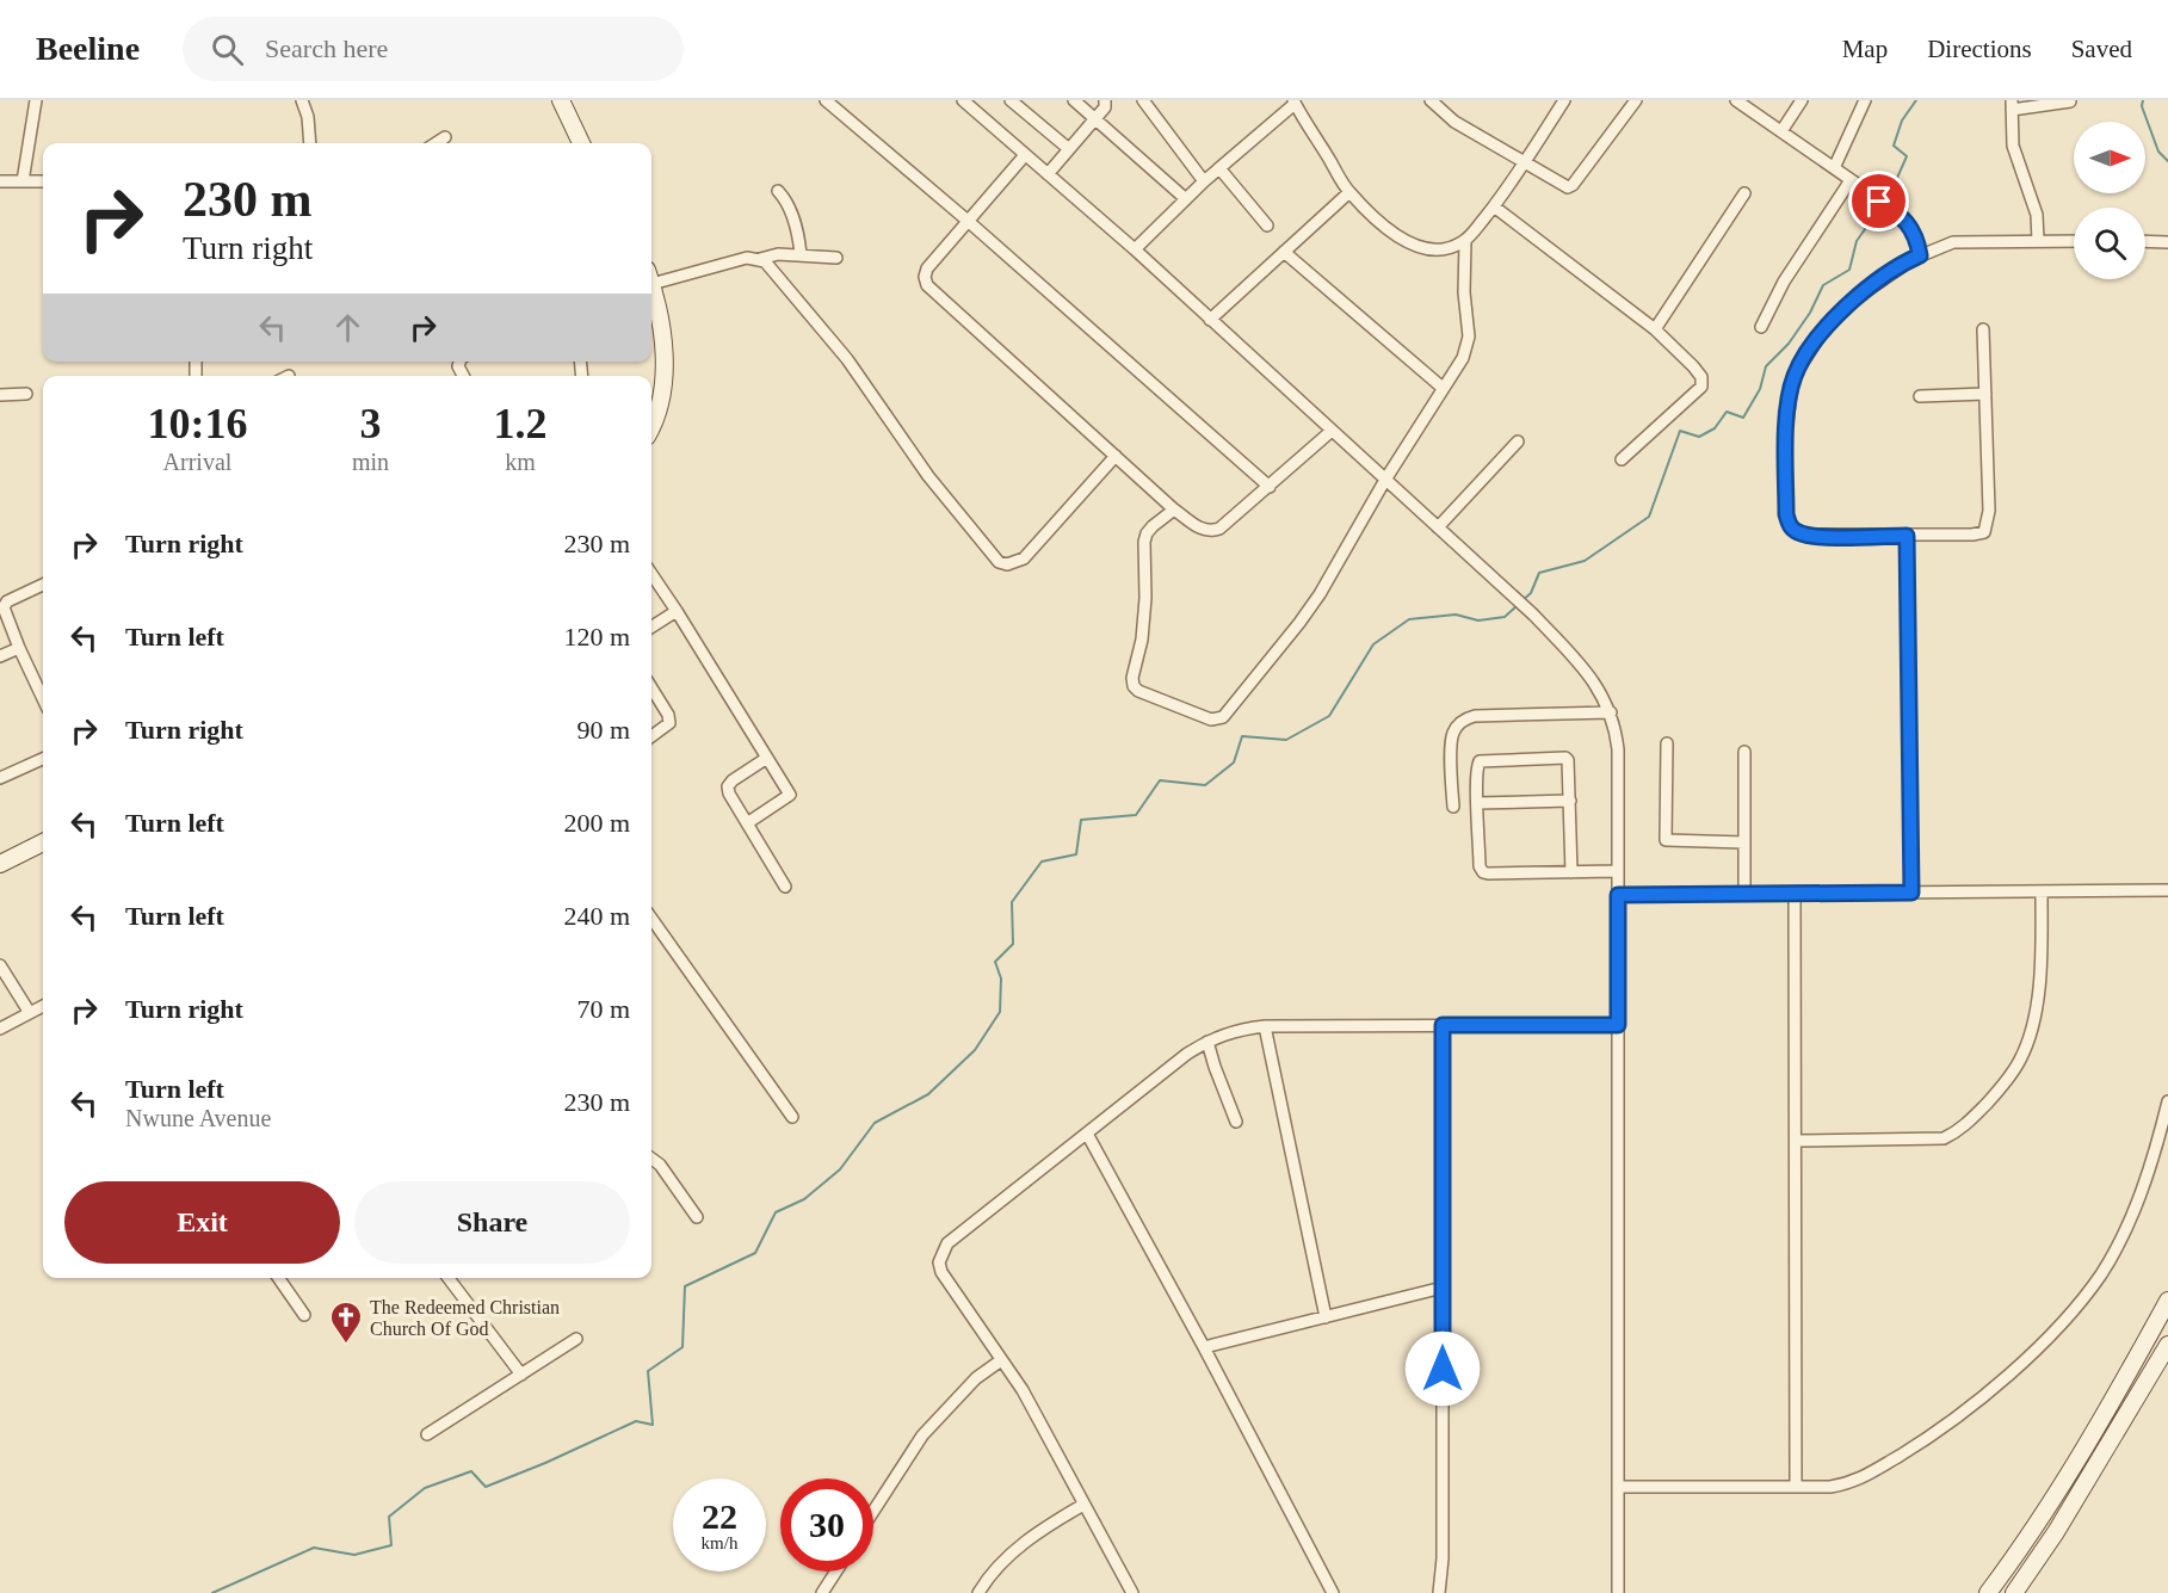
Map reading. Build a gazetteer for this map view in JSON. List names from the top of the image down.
{
  "places": {
    "church": ["The Redeemed Christian Church Of God"]
  },
  "north": "right",
  "page": {
    "header": "Beeline",
    "search": "Search here",
    "nav": ["Map", "Directions", "Saved"],
    "turn": ["230 m", "Turn right"],
    "eta": [
      "10:16",
      "Arrival",
      "3",
      "min",
      "1.2",
      "km"
    ],
    "list": [
      {
        "name": "Turn right",
        "value": "230 m"
      },
      {
        "name": "Turn left",
        "value": "120 m"
      },
      {
        "name": "Turn right",
        "value": "90 m"
      },
      {
        "name": "Turn left",
        "value": "200 m"
      },
      {
        "name": "Turn left",
        "value": "240 m"
      },
      {
        "name": "Turn right",
        "value": "70 m"
      },
      {
        "name": "Turn left",
        "note": "Nwune Avenue",
        "value": "230 m"
      }
    ],
    "buttons": ["Exit", "Share"],
    "speed": "22 km/h",
    "limit": "30"
  }
}
